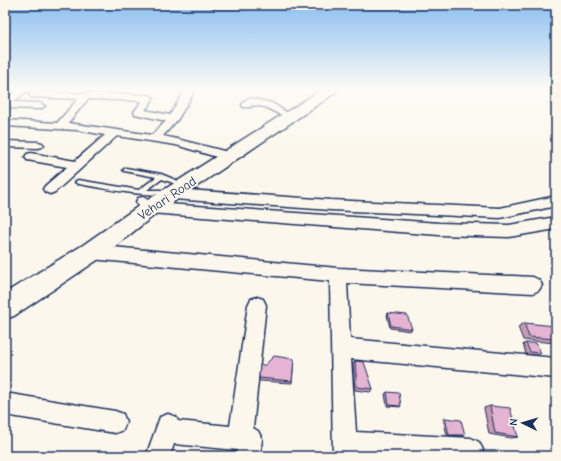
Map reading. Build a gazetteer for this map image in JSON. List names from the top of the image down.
{
  "streets": {
    "main road": ["Vehari Road"]
  },
  "north": "left"
}
